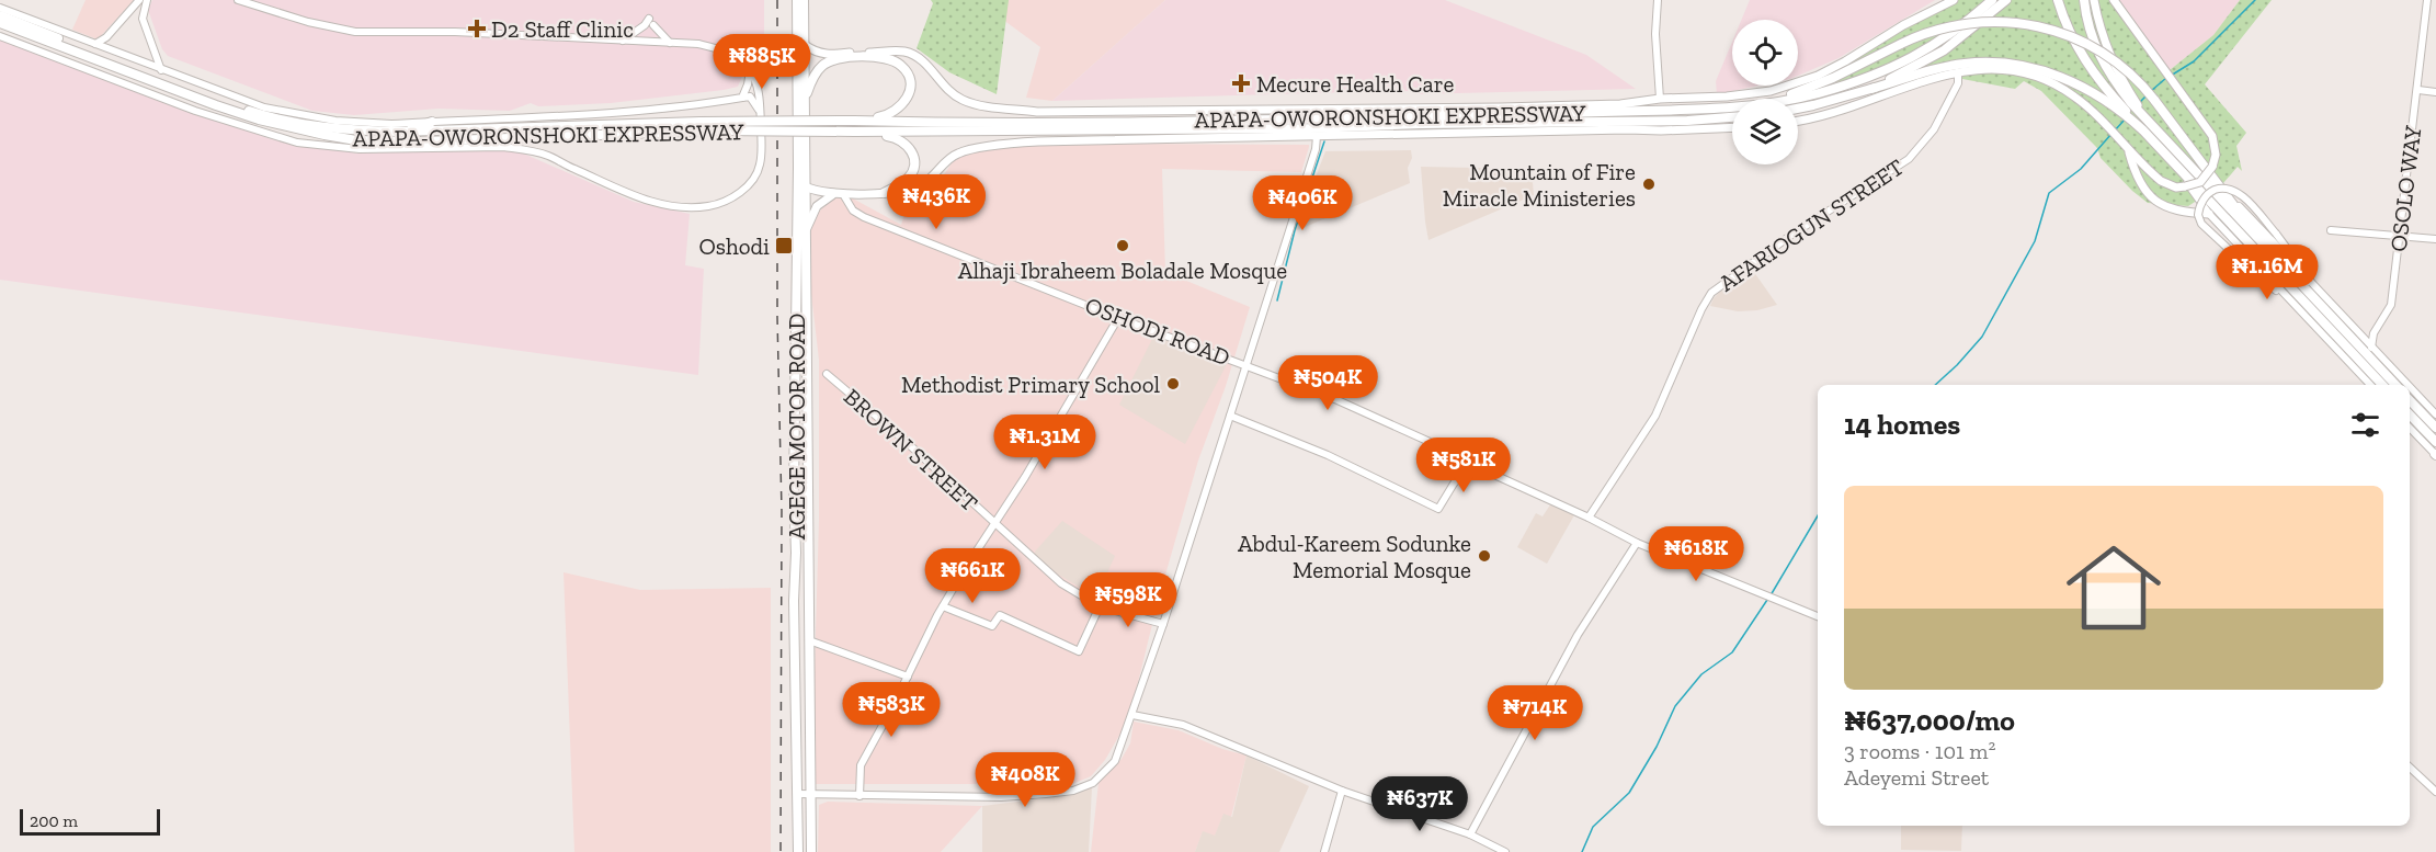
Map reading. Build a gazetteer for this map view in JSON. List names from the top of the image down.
{
  "streets": {
    "highway": ["APAPA-OWORONSHOKI EXPRESSWAY", "AGEGE MOTOR ROAD"],
    "street": [
      "OSOLO WAY",
      "AFARIOGUN STREET",
      "OSHODI ROAD",
      "BROWN STREET"
    ]
  },
  "crossings": [
    ["APAPA-OWORONSHOKI EXPRESSWAY", "OSHODI ROAD"],
    ["APAPA-OWORONSHOKI EXPRESSWAY", "AGEGE MOTOR ROAD"],
    ["AFARIOGUN STREET", "OSHODI ROAD"]
  ],
  "places": {
    "health": ["D2 Staff Clinic", "Mecure Health Care"],
    "other": [
      "Mountain of Fire Miracle Ministeries",
      "Alhaji Ibraheem Boladale Mosque",
      "Methodist Primary School",
      "Abdul-Kareem Sodunke Memorial Mosque"
    ],
    "transit": ["Oshodi"]
  },
  "scale_bar": "200 m",
  "page": {
    "price": [
      "₦885K",
      "₦436K",
      "₦406K",
      "₦1.16M",
      "₦504K",
      "₦1.31M",
      "₦581K",
      "₦618K",
      "₦661K",
      "₦598K",
      "₦583K",
      "₦714K",
      "₦408K",
      "₦637K"
    ],
    "heading": "14 homes",
    "list": [
      {
        "name": "₦637,000/mo",
        "note": "3 rooms · 101 m² · Adeyemi Street"
      }
    ],
    "scale": "200 m"
  }
}
